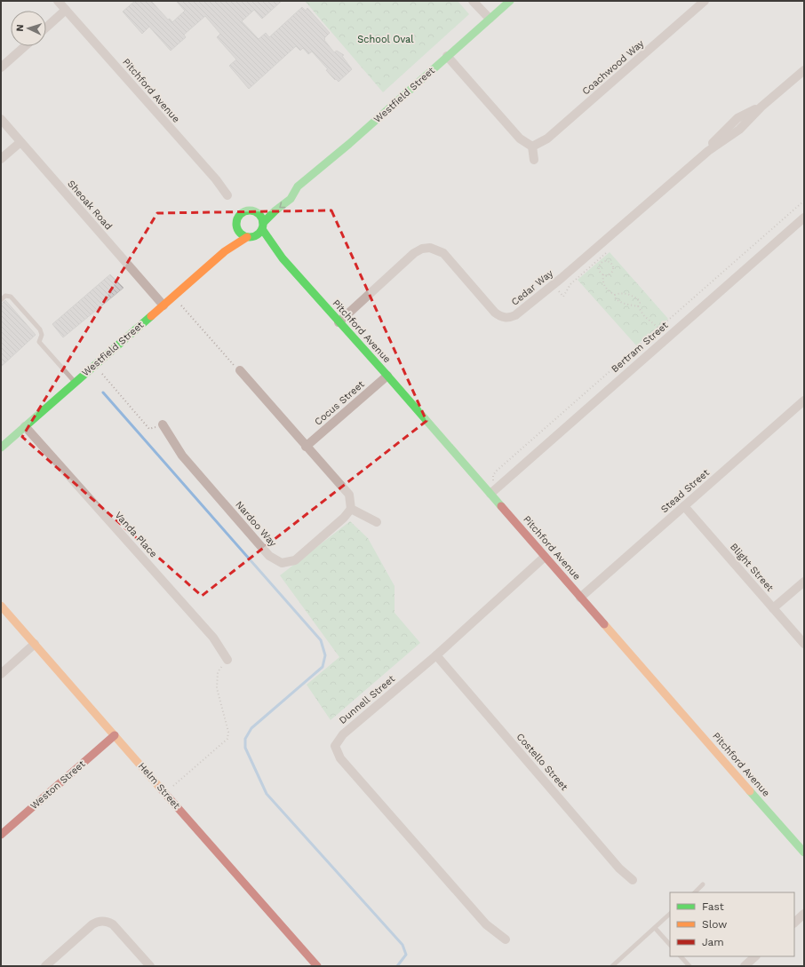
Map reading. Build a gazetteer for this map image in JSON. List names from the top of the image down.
{
  "streets": {
    "street": [
      "Coachwood Way",
      "Pitchford Avenue",
      "Westfield Street",
      "Sheoak Road",
      "Cedar Way",
      "Bertram Street",
      "Cocus Street",
      "Stead Street",
      "Nardoo Way",
      "Vanda Place",
      "Blight Street",
      "Dunnell Street",
      "Costello Street",
      "Weston Street",
      "Helm Street"
    ]
  },
  "crossings": [
    ["Pitchford Avenue", "Westfield Street"],
    ["Pitchford Avenue", "Cedar Way"],
    ["Pitchford Avenue", "Bertram Street"],
    ["Pitchford Avenue", "Cocus Street"],
    ["Pitchford Avenue", "Stead Street"],
    ["Pitchford Avenue", "Dunnell Street"],
    ["Westfield Street", "Sheoak Road"],
    ["Westfield Street", "Vanda Place"],
    ["Stead Street", "Blight Street"],
    ["Dunnell Street", "Costello Street"],
    ["Weston Street", "Helm Street"]
  ],
  "parks": ["School Oval"],
  "legend": ["Fast", "Slow", "Jam"],
  "north": "left"
}
